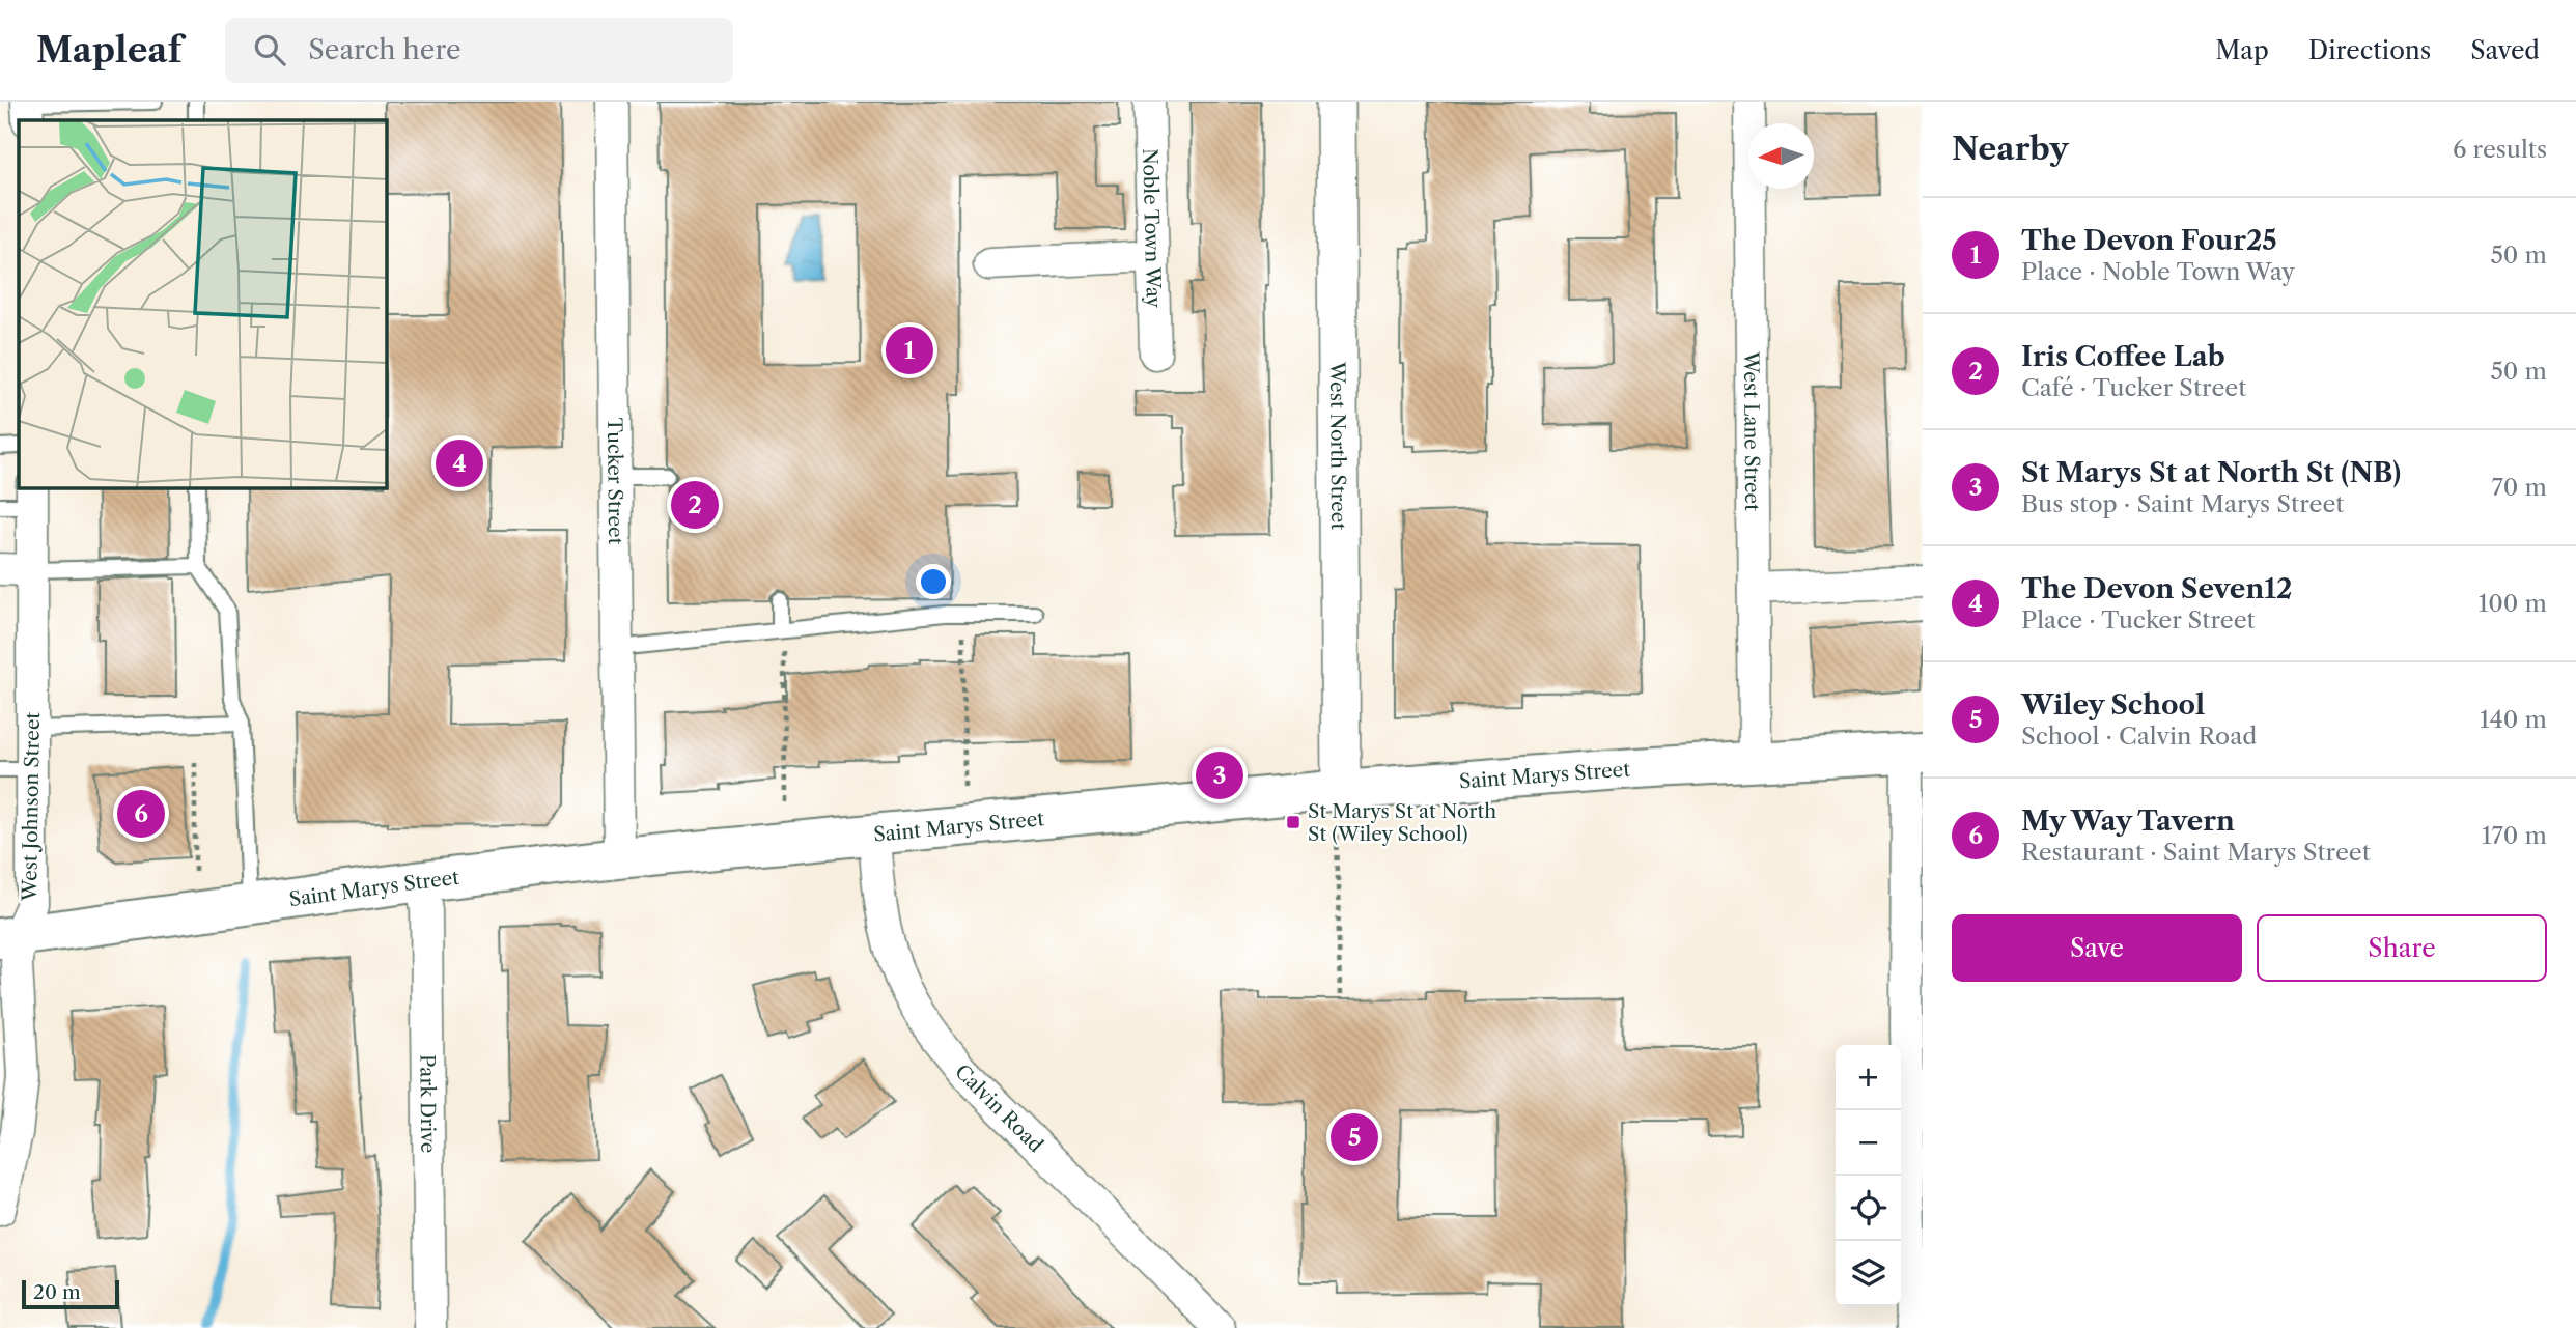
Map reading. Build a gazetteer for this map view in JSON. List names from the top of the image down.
{
  "streets": {
    "main road": ["Saint Marys Street"],
    "street": [
      "Noble Town Way",
      "West Lane Street",
      "West North Street",
      "Tucker Street",
      "West Johnson Street",
      "Park Drive",
      "Calvin Road"
    ]
  },
  "crossings": [
    ["West Lane Street", "Saint Marys Street"],
    ["West North Street", "Saint Marys Street"],
    ["Tucker Street", "Saint Marys Street"],
    ["Saint Marys Street", "West Johnson Street"],
    ["Saint Marys Street", "Park Drive"],
    ["Saint Marys Street", "Calvin Road"]
  ],
  "places": {
    "transit": ["St Marys St at North St (Wiley School)"]
  },
  "scale_bar": "20 m",
  "north": "left",
  "page": {
    "header": "Mapleaf",
    "search": "Search here",
    "nav": ["Map", "Directions", "Saved"],
    "heading": ["Nearby", "6 results"],
    "list": [
      {
        "mark": "1",
        "name": "The Devon Four25",
        "note": "Place · Noble Town Way",
        "value": "50 m"
      },
      {
        "mark": "2",
        "name": "Iris Coffee Lab",
        "note": "Café · Tucker Street",
        "value": "50 m"
      },
      {
        "mark": "3",
        "name": "St Marys St at North St (NB)",
        "note": "Bus stop · Saint Marys Street",
        "value": "70 m"
      },
      {
        "mark": "4",
        "name": "The Devon Seven12",
        "note": "Place · Tucker Street",
        "value": "100 m"
      },
      {
        "mark": "5",
        "name": "Wiley School",
        "note": "School · Calvin Road",
        "value": "140 m"
      },
      {
        "mark": "6",
        "name": "My Way Tavern",
        "note": "Restaurant · Saint Marys Street",
        "value": "170 m"
      }
    ],
    "pins": [
      "1",
      "4",
      "2",
      "3",
      "6",
      "5"
    ],
    "buttons": ["Save", "Share"],
    "map_buttons": ["+", "−"],
    "scale": "20 m"
  }
}
